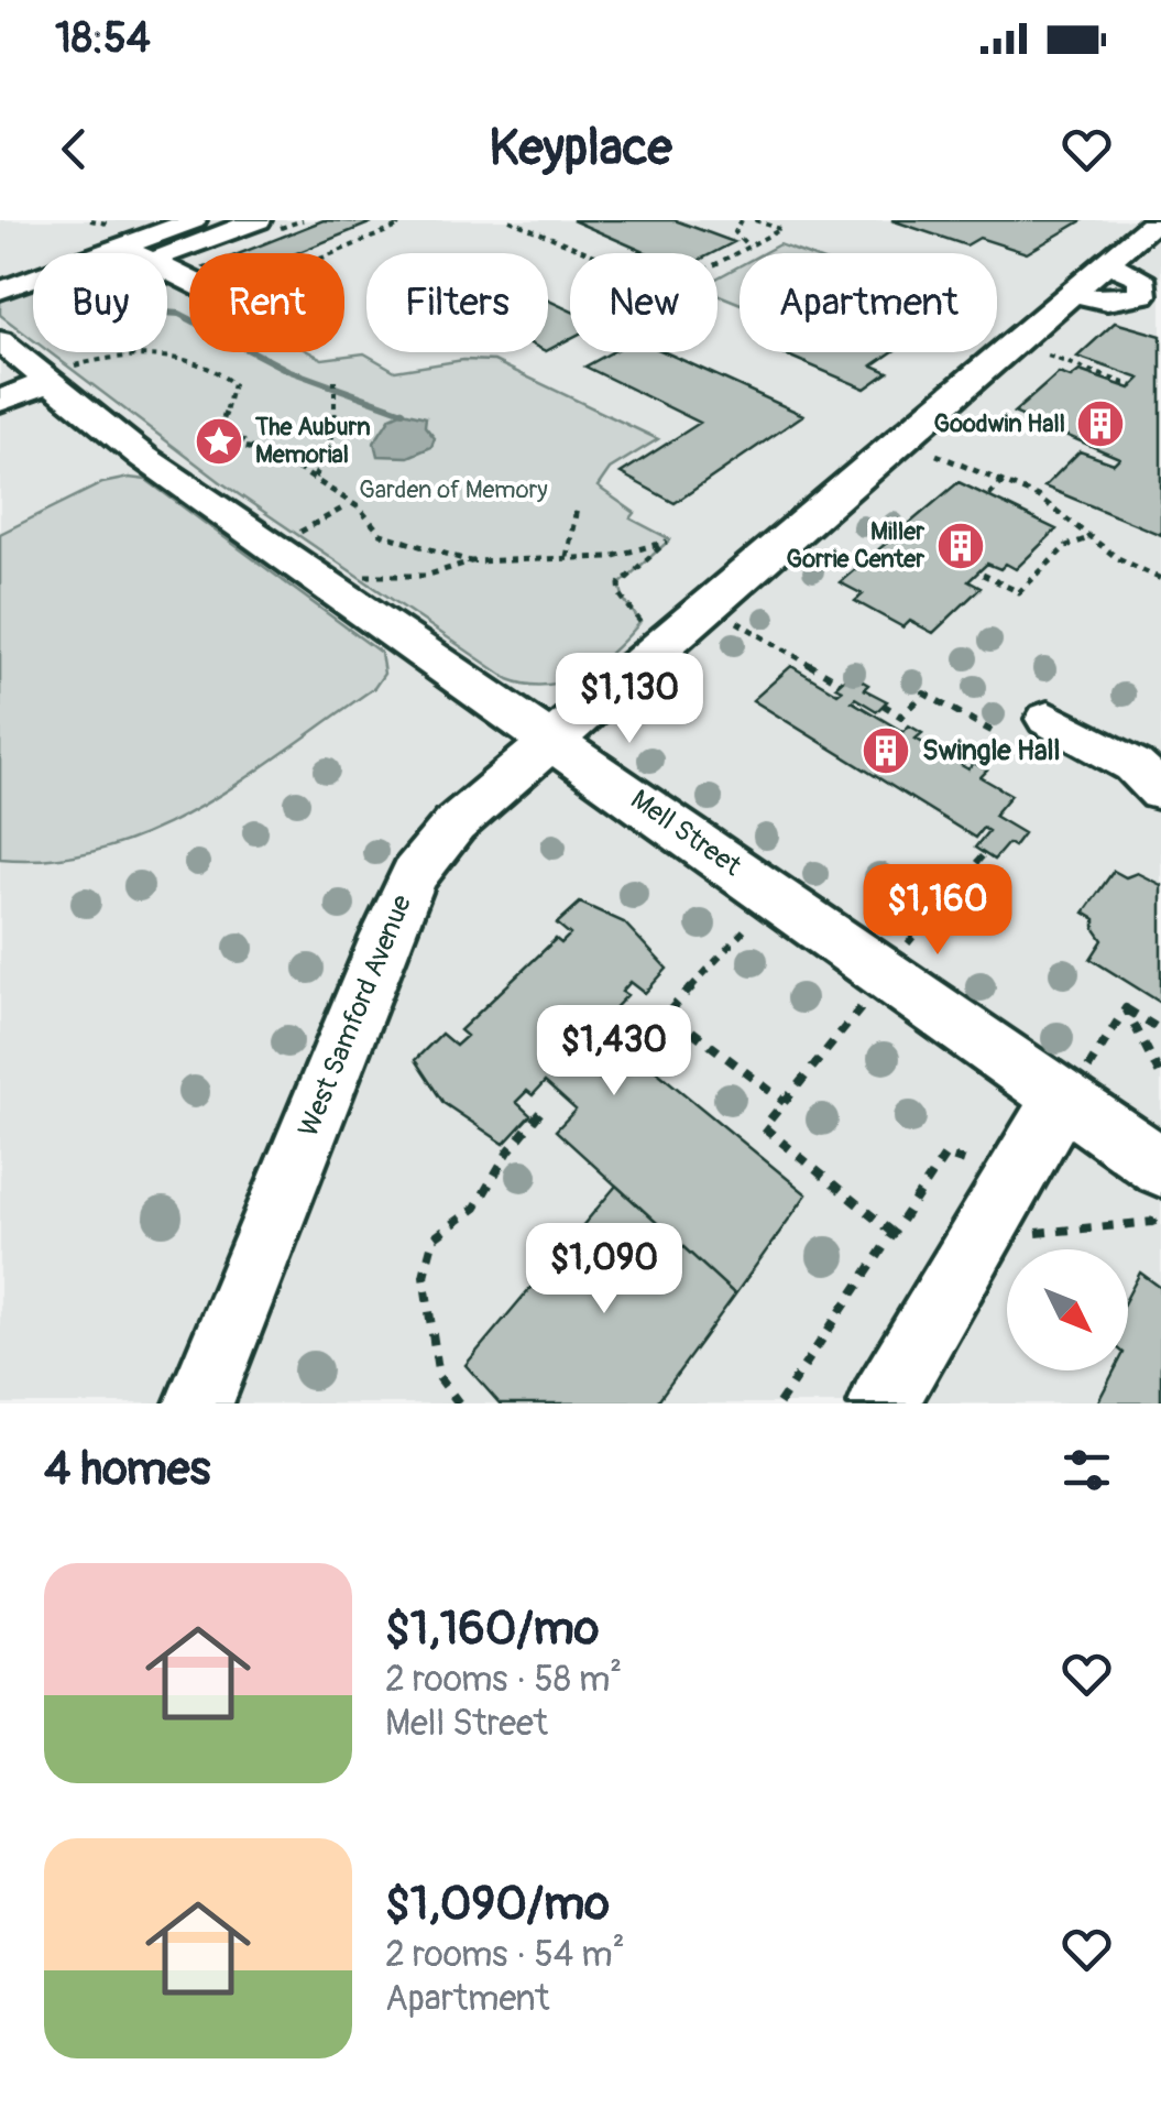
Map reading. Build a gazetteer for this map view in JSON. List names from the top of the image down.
{
  "streets": {
    "street": ["Mell Street", "West Samford Avenue"]
  },
  "crossings": [
    ["Mell Street", "West Samford Avenue"]
  ],
  "parks": ["Garden of Memory"],
  "places": {
    "building": ["Goodwin Hall", "Miller Gorrie Center", "Swingle Hall"],
    "place": ["The Auburn Memorial"]
  },
  "north": "bottom right",
  "page": {
    "status": "18:54",
    "header": "Keyplace",
    "chip": [
      "Buy",
      "Rent",
      "Filters",
      "New",
      "Apartment"
    ],
    "price": [
      "$1,130",
      "$1,160",
      "$1,430",
      "$1,090"
    ],
    "heading": "4 homes",
    "list": [
      {
        "name": "$1,160/mo",
        "note": "2 rooms · 58 m² · Mell Street"
      },
      {
        "name": "$1,090/mo",
        "note": "2 rooms · 54 m² · Apartment"
      }
    ]
  }
}
